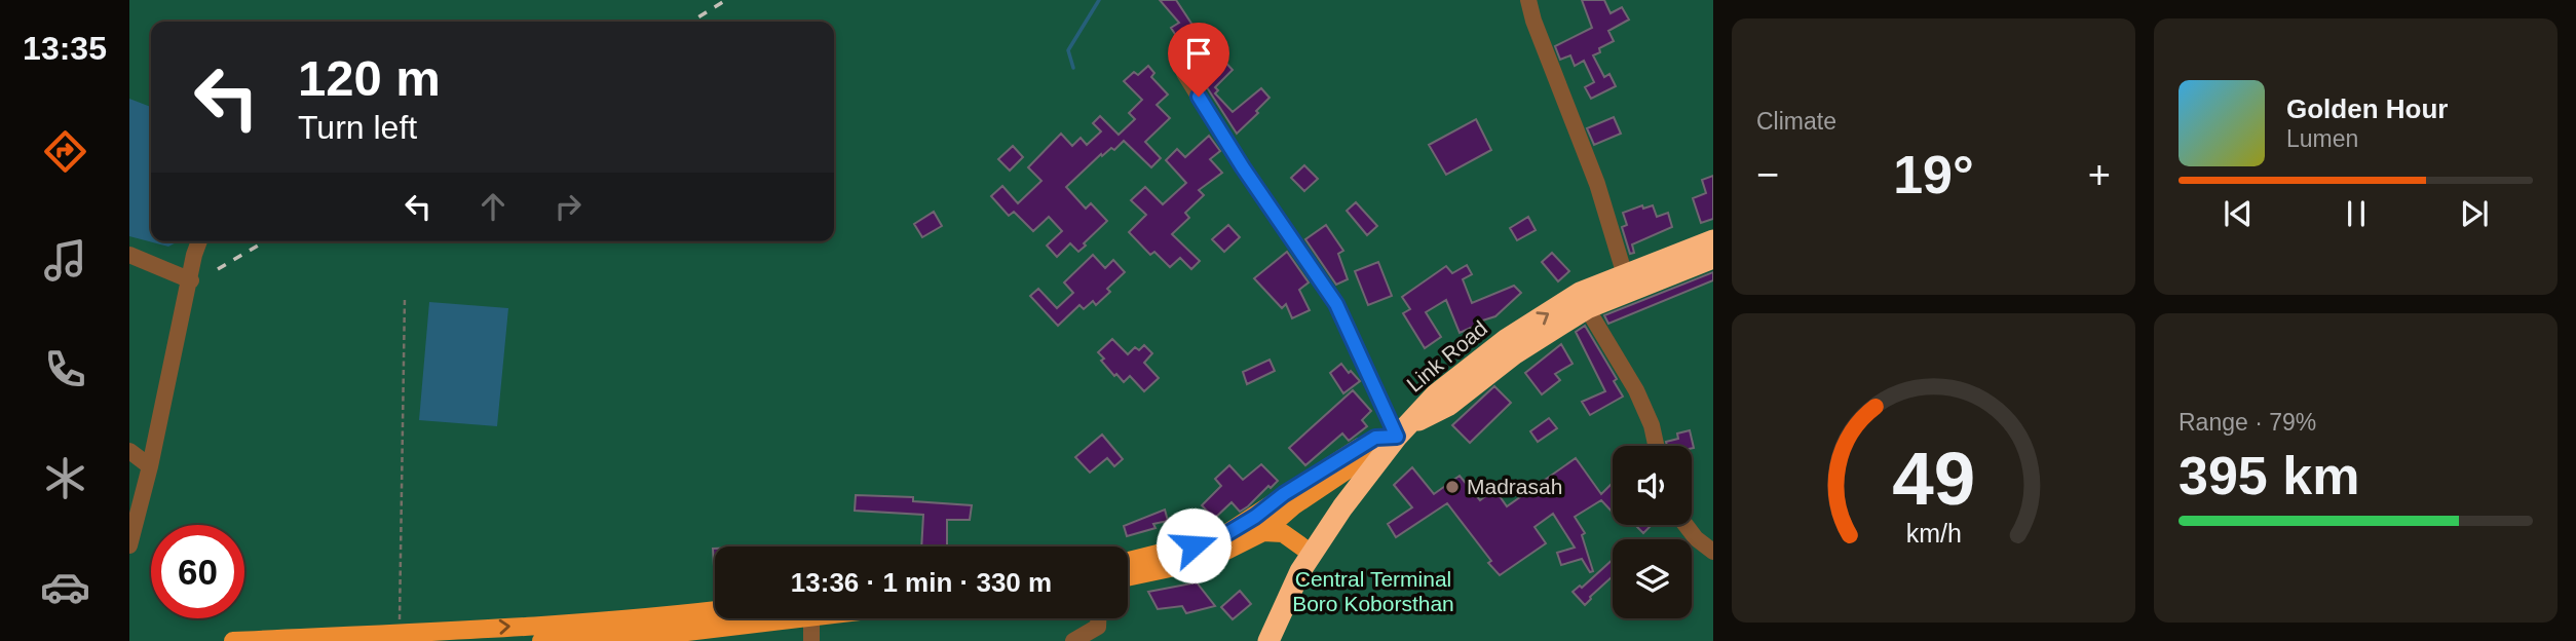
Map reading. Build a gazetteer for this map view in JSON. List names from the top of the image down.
{
  "streets": {
    "highway": ["Link Road"]
  },
  "parks": ["Central Terminal Boro Koborsthan"],
  "places": ["Madrasah"],
  "page": {
    "tabs": "13:35",
    "tile": [
      "Climate",
      ["Range · 79%", "395 km"]
    ],
    "turn": ["120 m", "Turn left"],
    "song": ["Golden Hour", "Lumen"],
    "heat": ["−", "19°", "+"],
    "limit": "60",
    "trip": "13:36 · 1 min · 330 m",
    "gauge": ["49", "km/h"]
  }
}
